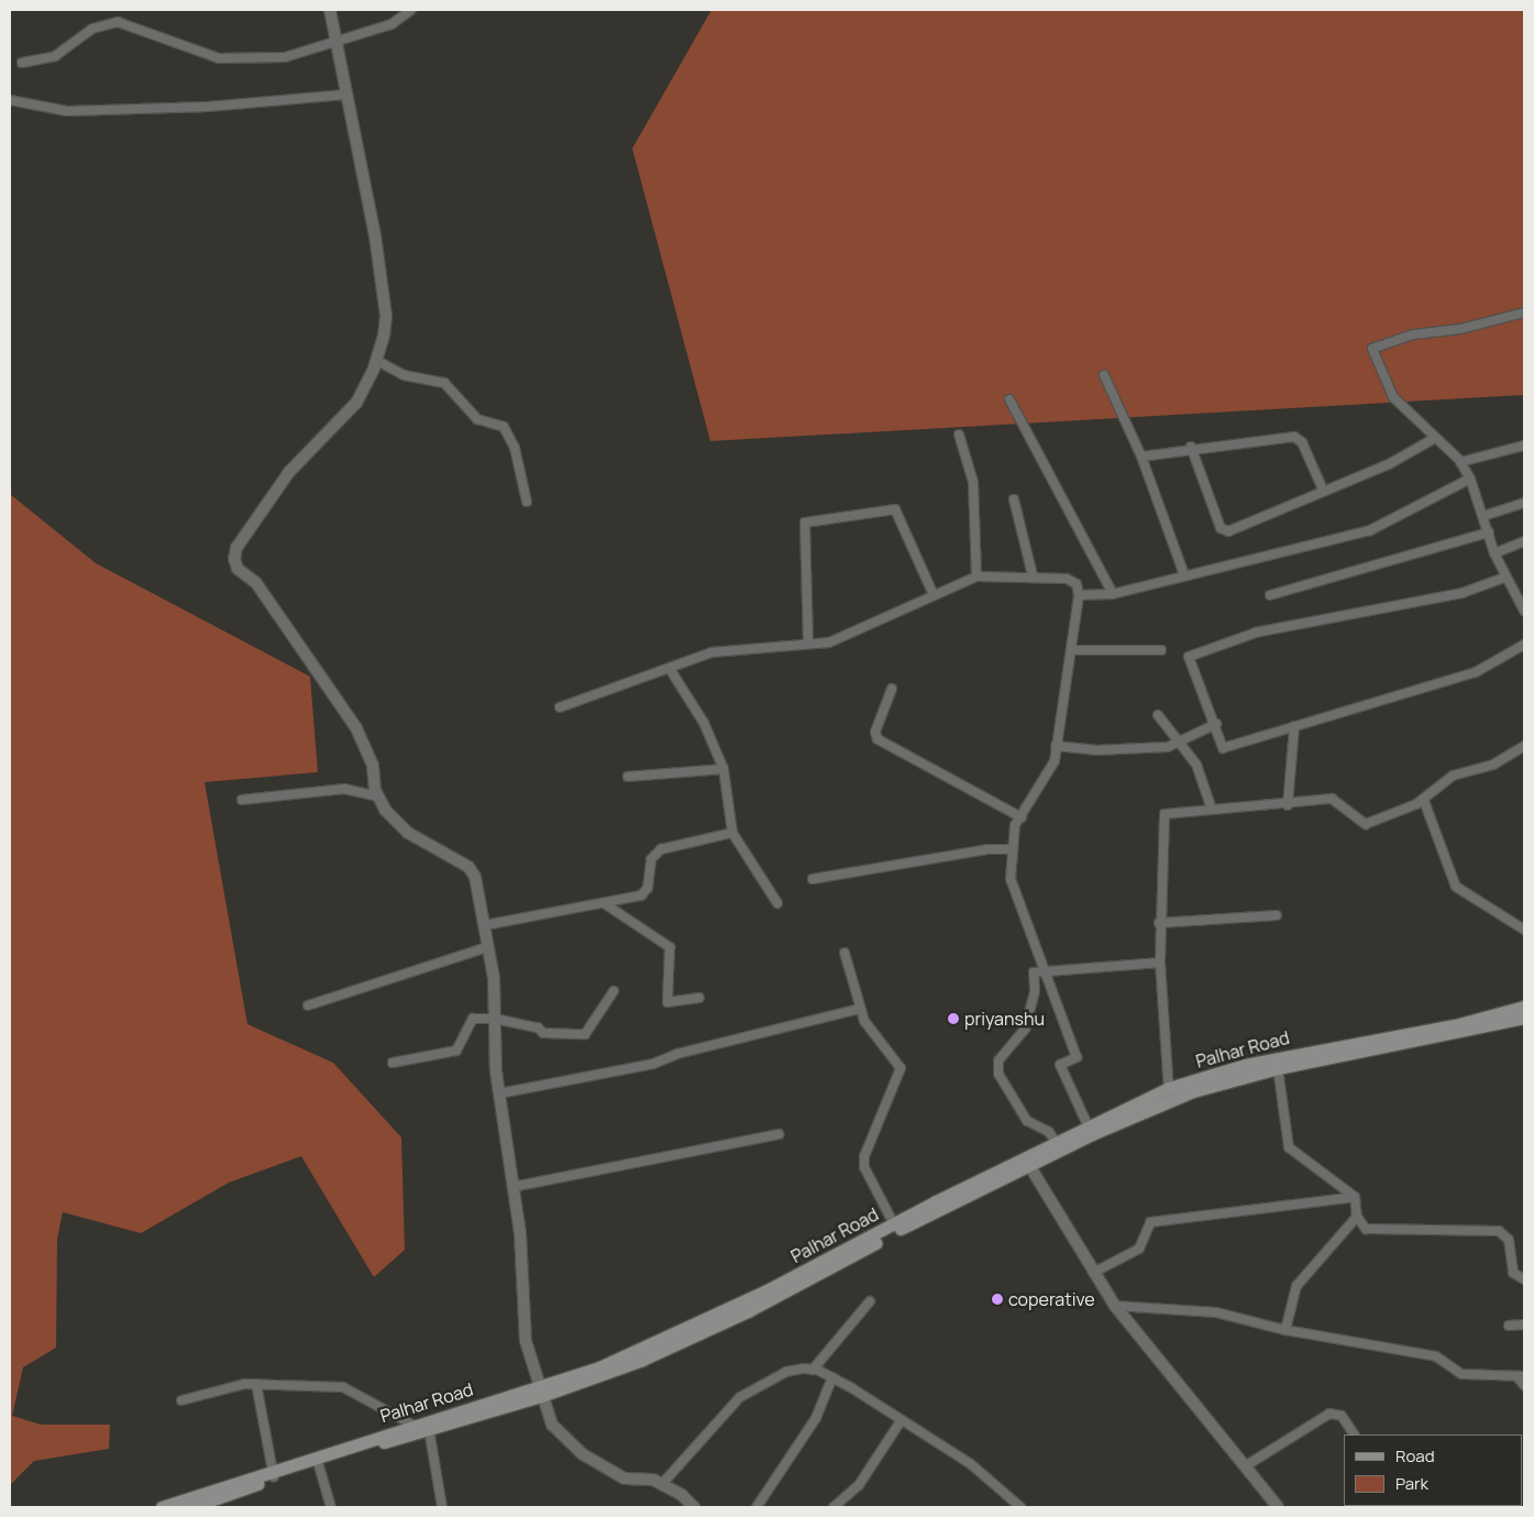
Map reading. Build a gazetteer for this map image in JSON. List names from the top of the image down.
{
  "streets": {
    "main road": ["Palhar Road"]
  },
  "places": ["priyanshu", "coperative"],
  "legend": ["Road", "Park"]
}
